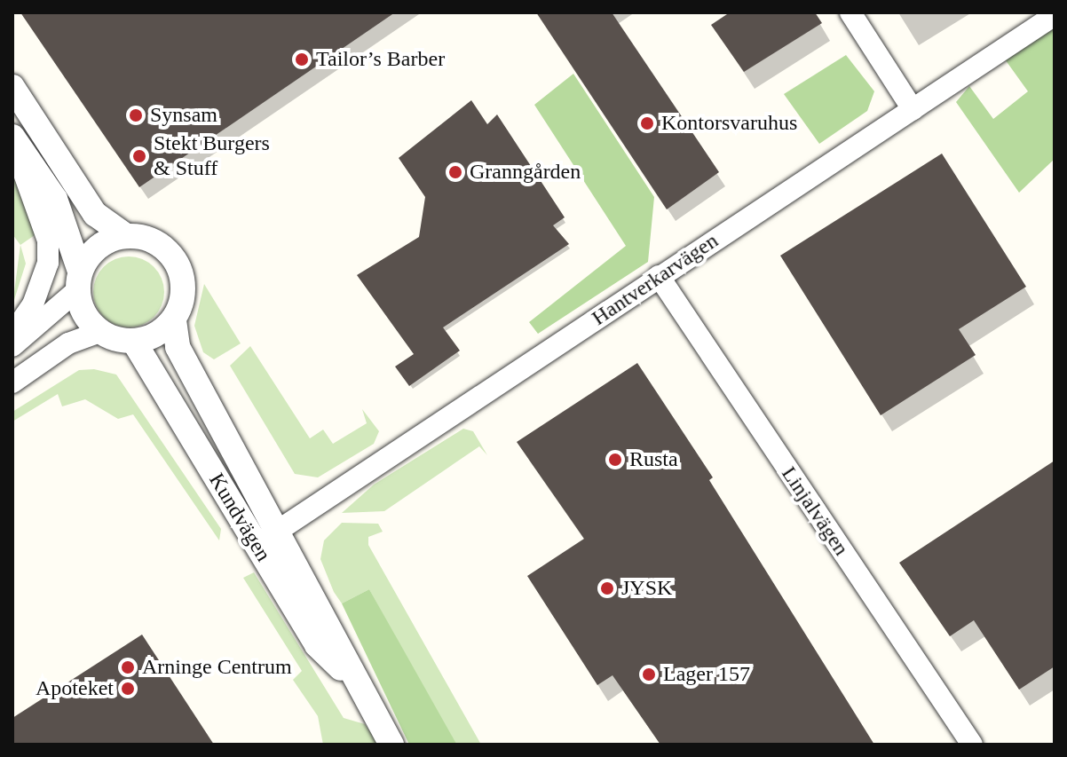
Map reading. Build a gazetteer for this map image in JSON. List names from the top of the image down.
{
  "streets": {
    "street": ["Hantverkarvägen", "Linjalvägen", "Kundvägen"]
  },
  "crossings": [
    ["Hantverkarvägen", "Linjalvägen"],
    ["Hantverkarvägen", "Kundvägen"]
  ],
  "places": [
    "Tailor’s Barber",
    "Synsam",
    "Kontorsvaruhus",
    "Stekt Burgers & Stuff",
    "Granngården",
    "Rusta",
    "JYSK",
    "Arninge Centrum",
    "Lager 157",
    "Apoteket"
  ]
}
